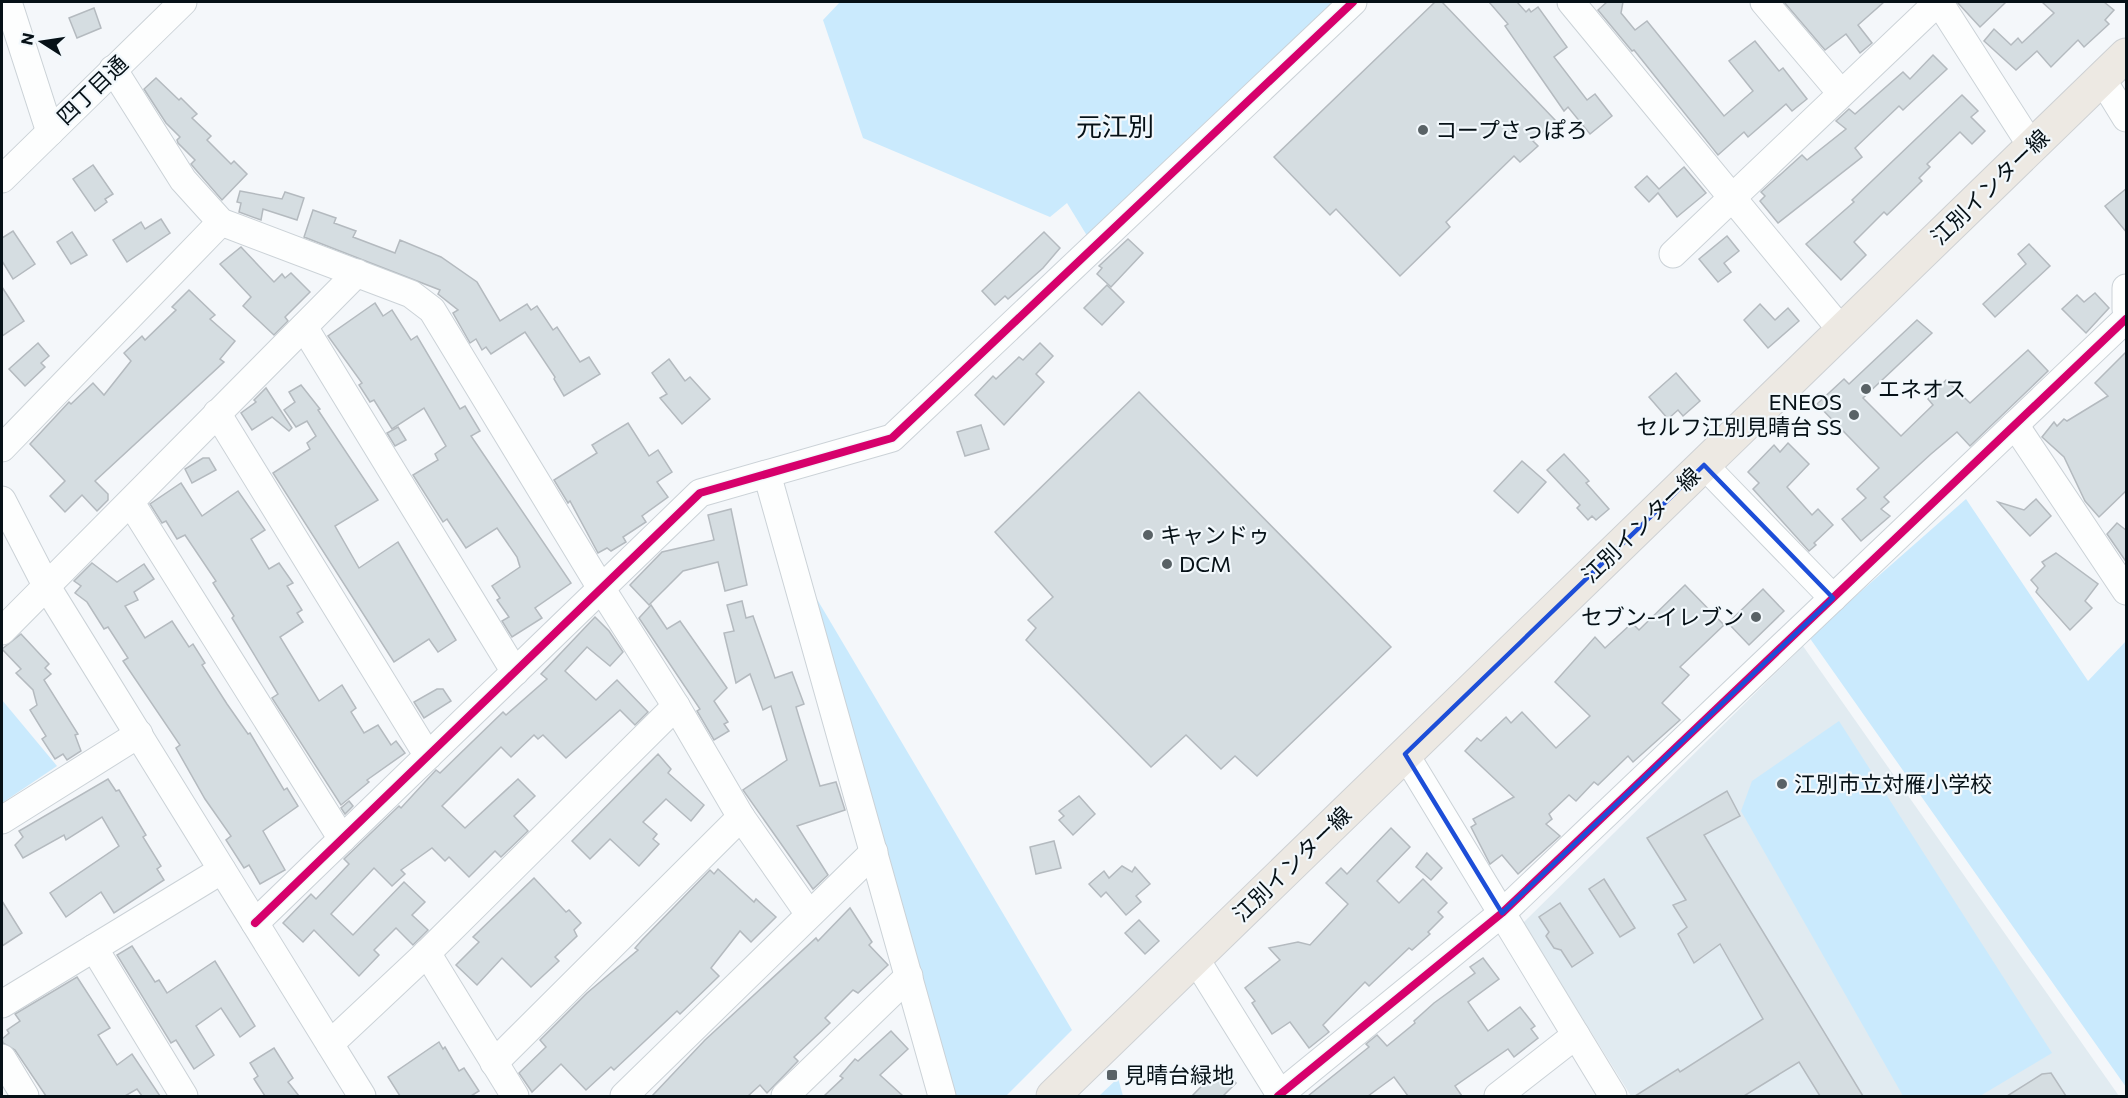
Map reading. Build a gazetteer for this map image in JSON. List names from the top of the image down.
{
  "streets": {
    "main road": ["江別インター線"],
    "street": ["四丁目通"]
  },
  "districts": ["元江別"],
  "places": {
    "other": [
      "コープさっぽろ",
      "エネオス",
      "ENEOS セルフ江別見晴台 SS",
      "キャンドゥ",
      "DCM",
      "セブン-イレブン",
      "江別市立対雁小学校"
    ],
    "transit": ["見晴台緑地"]
  },
  "north": "left"
}
